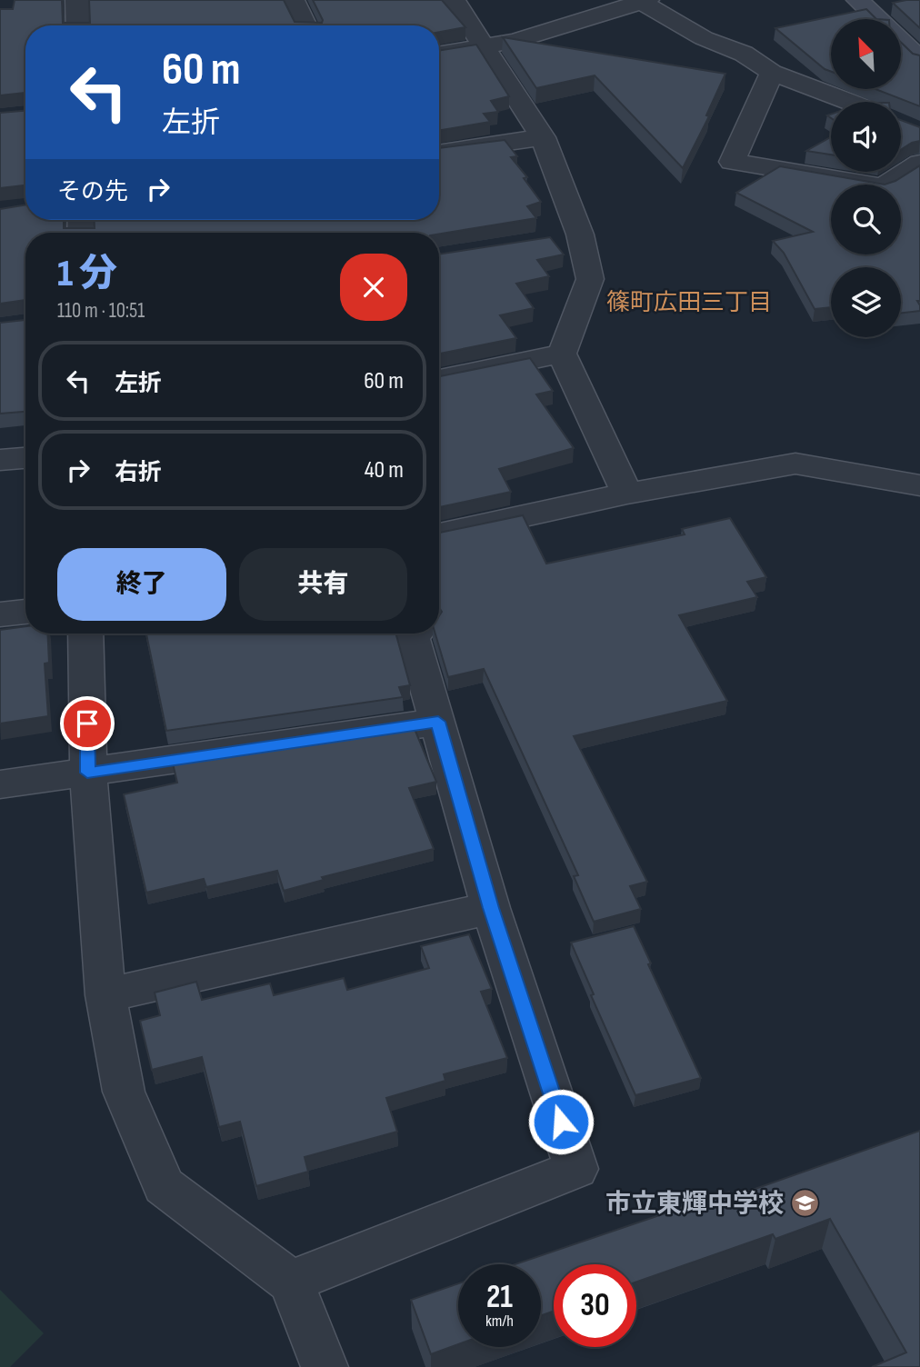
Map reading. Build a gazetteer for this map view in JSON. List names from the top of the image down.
{
  "districts": ["篠町広田三丁目"],
  "places": {
    "school or university": ["市立東輝中学校"]
  },
  "north": "top left",
  "page": {
    "turn": ["60 m", "左折"],
    "then": "その先",
    "heading": ["1 分", "110 m · 10:51"],
    "list": [
      {
        "name": "左折",
        "value": "60 m"
      },
      {
        "name": "右折",
        "value": "40 m"
      }
    ],
    "buttons": ["終了", "共有"],
    "speed": "21 km/h",
    "limit": "30"
  }
}
